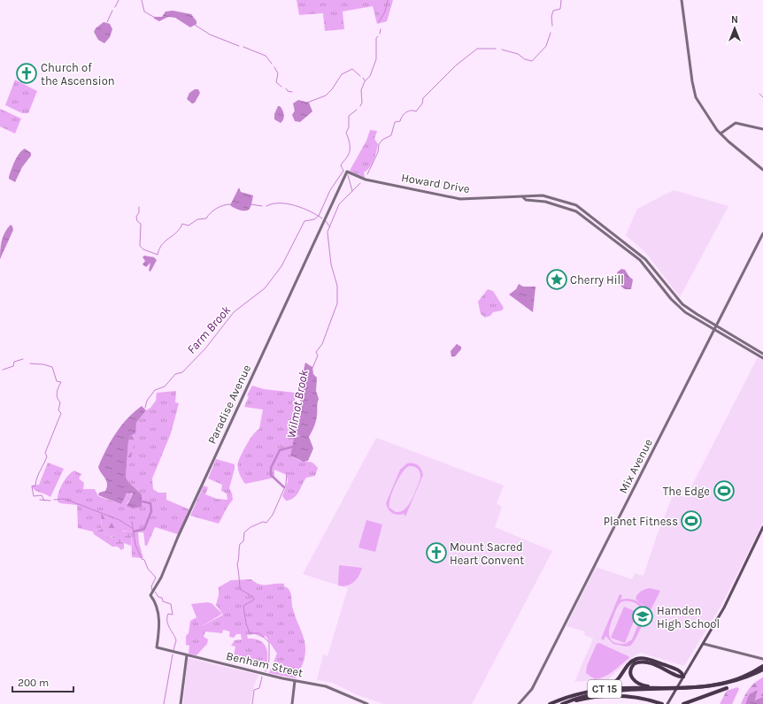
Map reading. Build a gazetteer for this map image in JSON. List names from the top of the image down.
{
  "streets": {
    "highway": ["CT 15"],
    "street": [
      "Howard Drive",
      "Paradise Avenue",
      "Mix Avenue",
      "Benham Street"
    ]
  },
  "crossings": [
    ["Howard Drive", "Paradise Avenue"],
    ["Howard Drive", "Mix Avenue"],
    ["Paradise Avenue", "Benham Street"]
  ],
  "water": ["Farm Brook", "Wilmot Brook"],
  "places": {
    "church": ["Church of the Ascension", "Mount Sacred Heart Convent"],
    "place": ["Cherry Hill"],
    "sports": ["The Edge", "Planet Fitness"],
    "school or university": ["Hamden High School"]
  },
  "scale_bar": "200 m",
  "north": "top"
}
